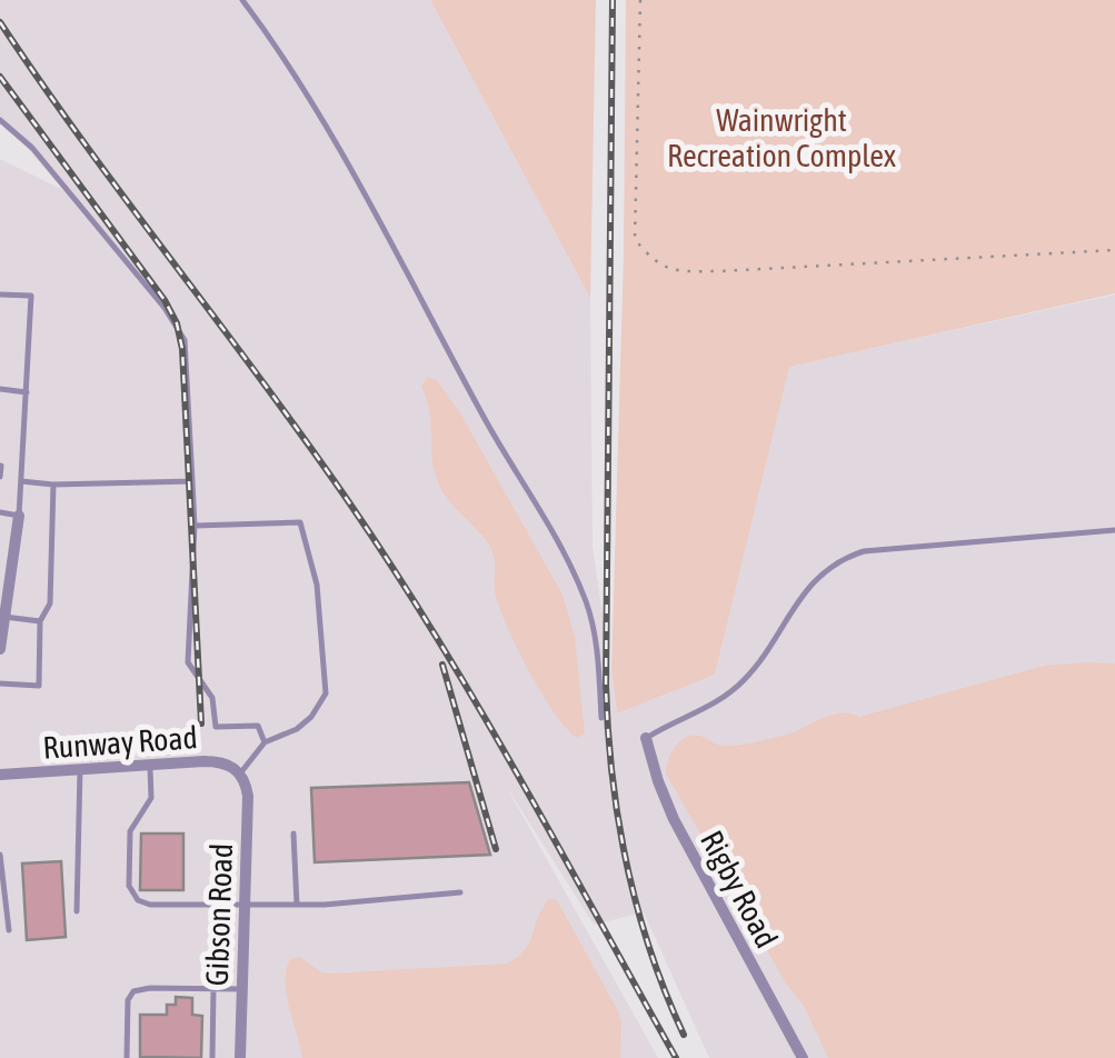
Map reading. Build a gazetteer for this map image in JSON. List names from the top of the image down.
{
  "streets": {
    "street": ["Runway Road", "Rigby Road", "Gibson Road"]
  },
  "crossings": [
    ["Runway Road", "Gibson Road"]
  ],
  "parks": ["Wainwright Recreation Complex"]
}
